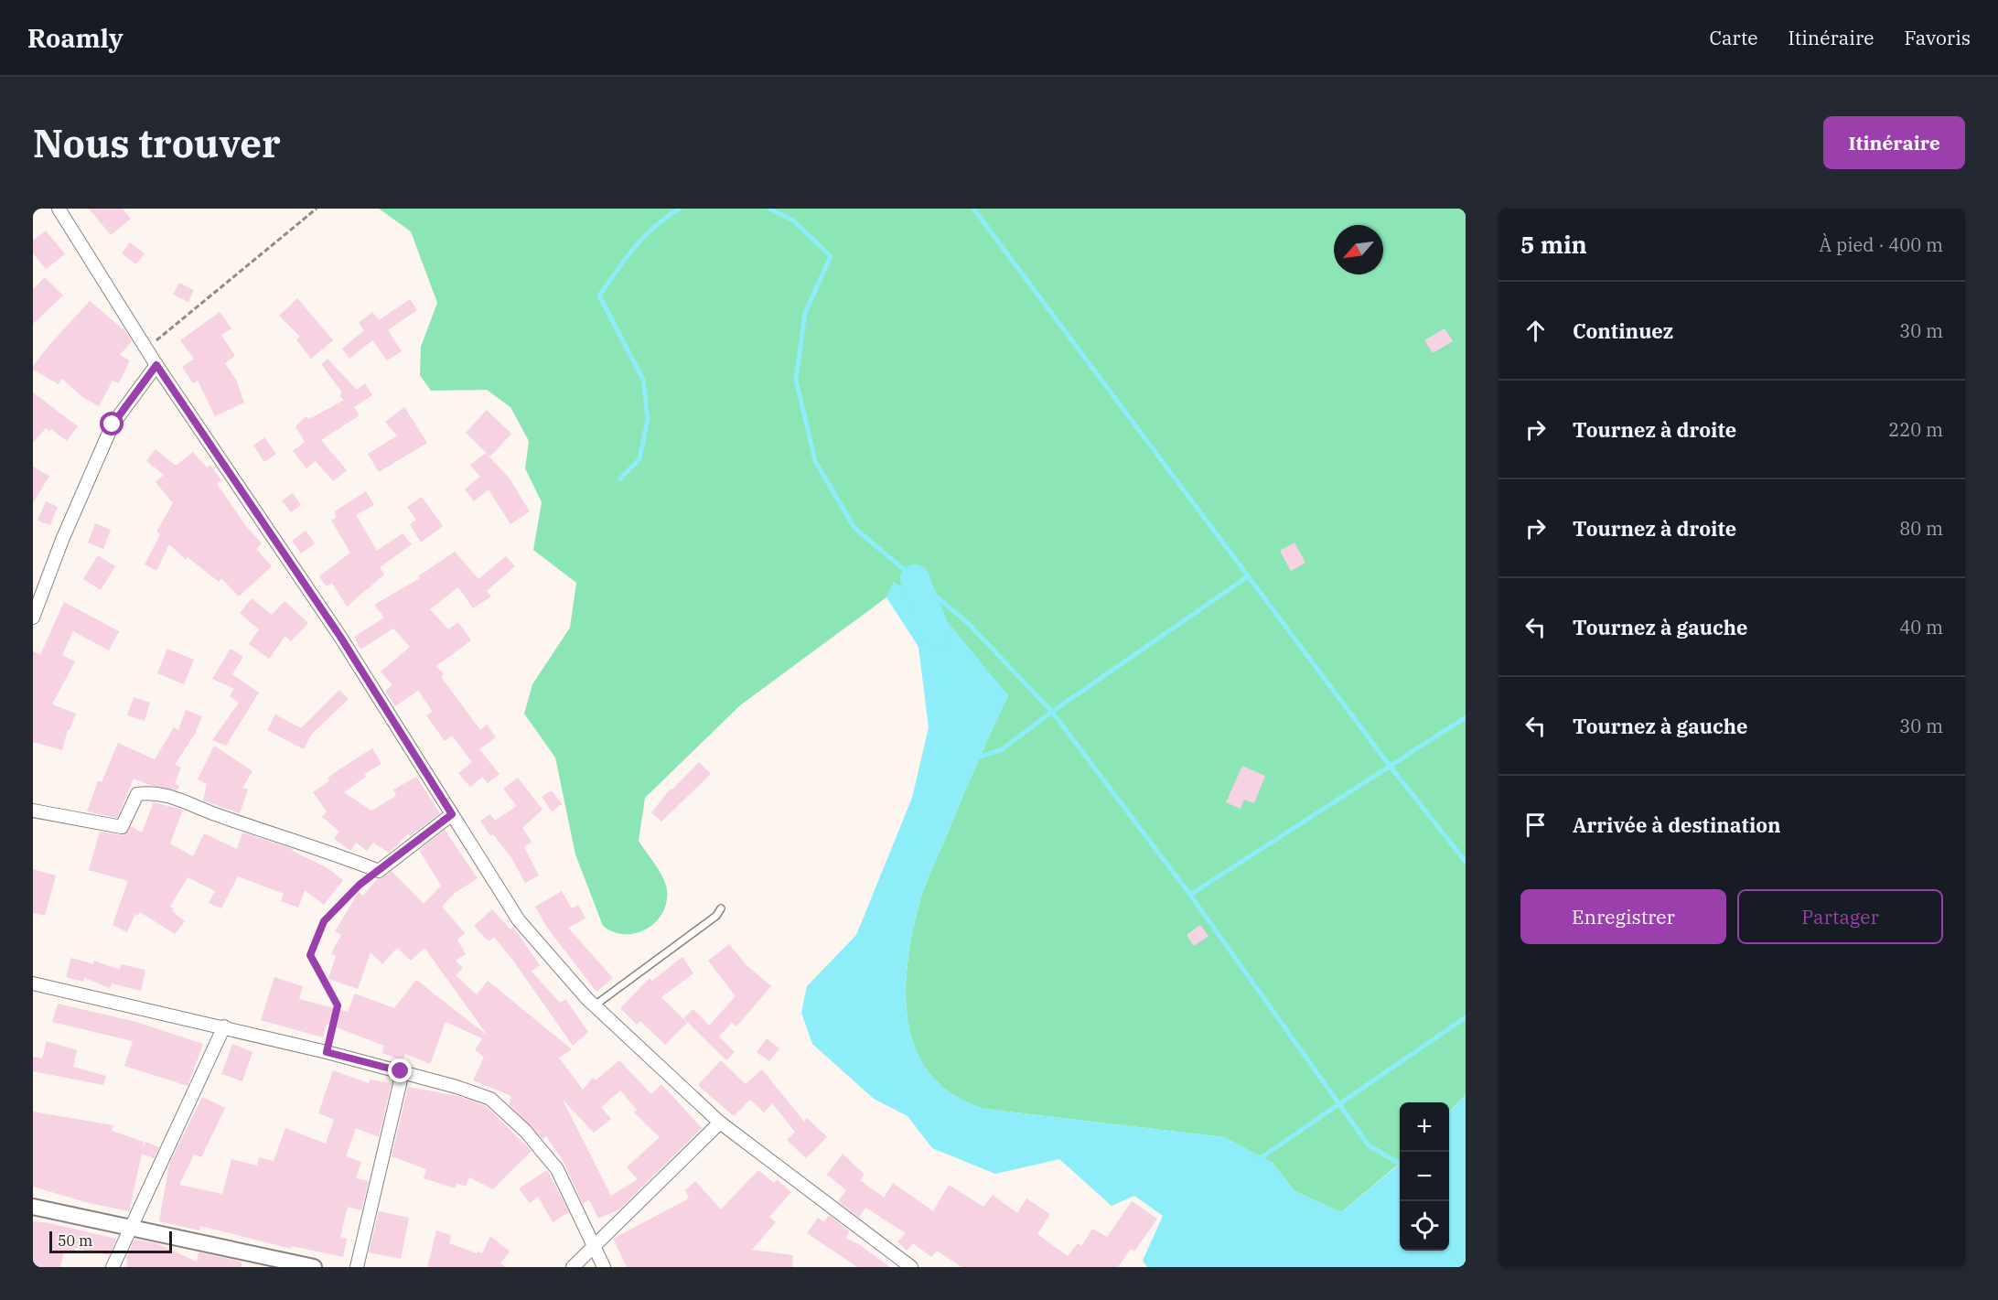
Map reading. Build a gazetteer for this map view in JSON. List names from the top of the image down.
{
  "scale_bar": "50 m",
  "north": "bottom left",
  "page": {
    "header": "Roamly",
    "nav": ["Carte", "Itinéraire", "Favoris"],
    "buttons": [
      "Itinéraire",
      ["Enregistrer", "Partager"]
    ],
    "title": "Nous trouver",
    "heading": ["5 min", "À pied · 400 m"],
    "list": [
      ["Continuez", "30 m"],
      ["Tournez à droite", "220 m"],
      ["Tournez à droite", "80 m"],
      ["Tournez à gauche", "40 m"],
      ["Tournez à gauche", "30 m"],
      "Arrivée à destination"
    ],
    "map_buttons": ["+", "−"],
    "scale": "50 m"
  }
}
